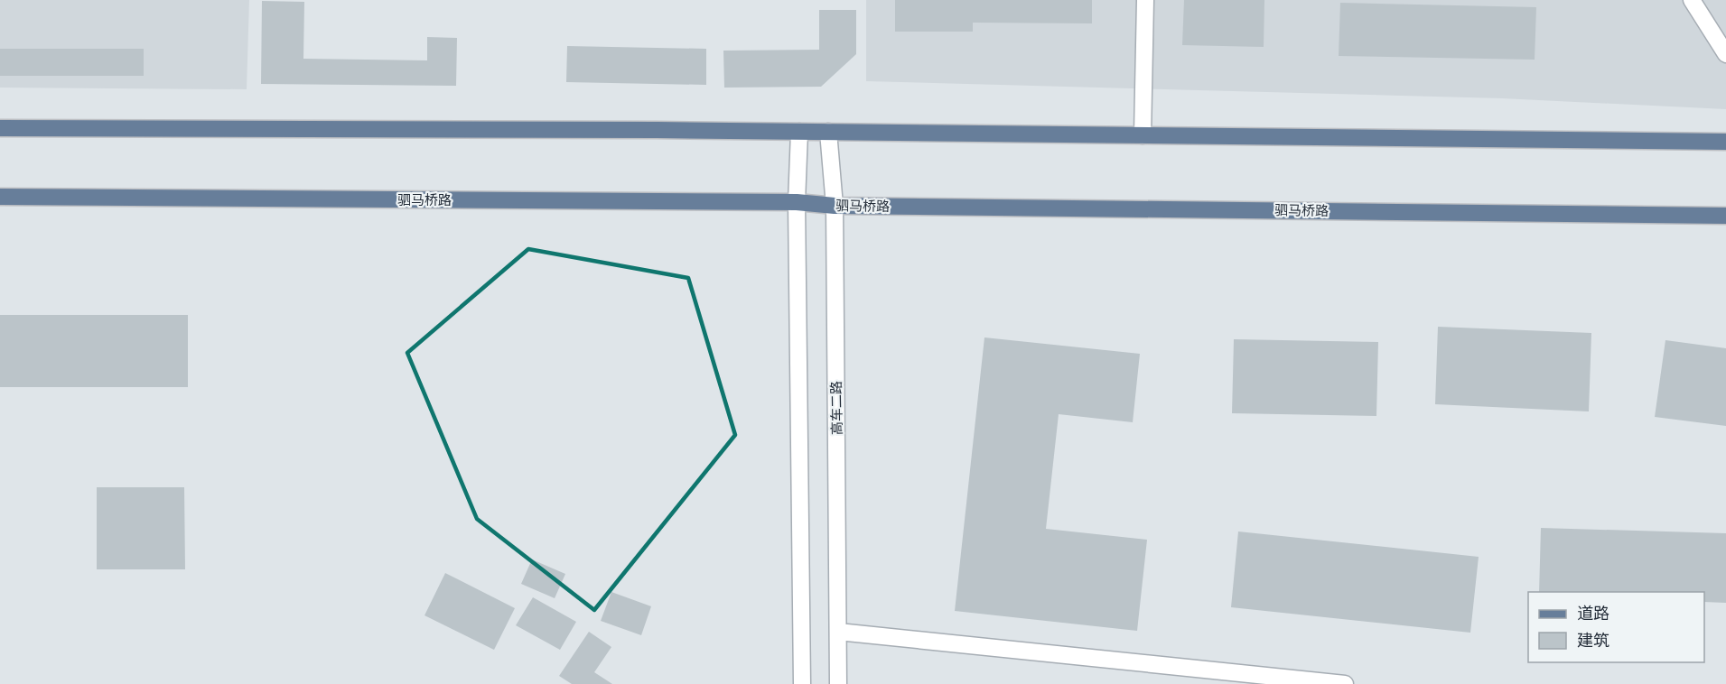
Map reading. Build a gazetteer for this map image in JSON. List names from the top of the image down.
{
  "streets": {
    "main road": ["驷马桥路"],
    "street": ["高车二路"]
  },
  "crossings": [
    ["驷马桥路", "高车二路"]
  ],
  "legend": ["道路", "建筑"]
}
